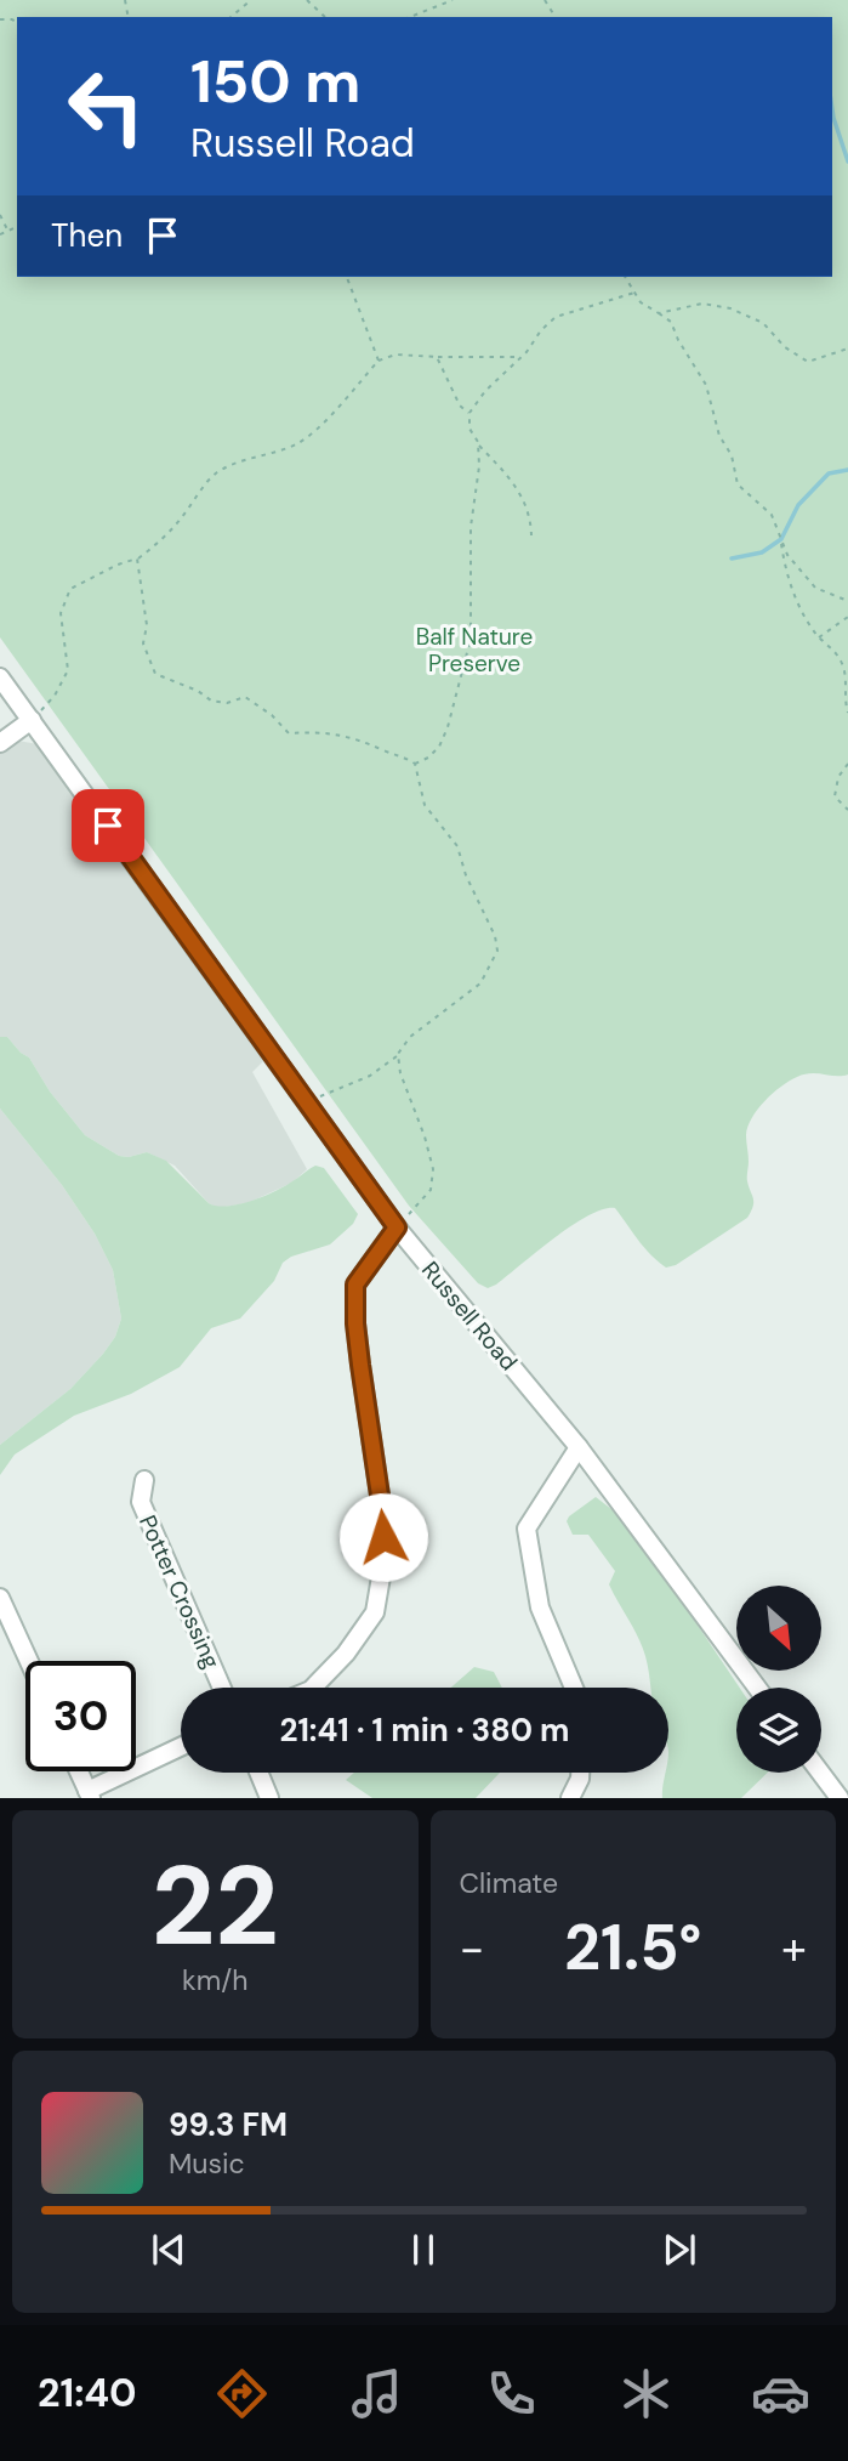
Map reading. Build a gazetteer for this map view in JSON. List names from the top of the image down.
{
  "streets": {
    "street": ["Russell Road", "Potter Crossing"]
  },
  "parks": ["Balf Nature Preserve"],
  "north": "bottom right",
  "page": {
    "turn": ["150 m", "Russell Road"],
    "then": "Then",
    "limit": "30",
    "trip": "21:41 · 1 min · 380 m",
    "tile": [
      ["22", "km/h"],
      "Climate"
    ],
    "heat": ["−", "21.5°", "+"],
    "song": ["99.3 FM", "Music"],
    "tabs": "21:40"
  }
}
